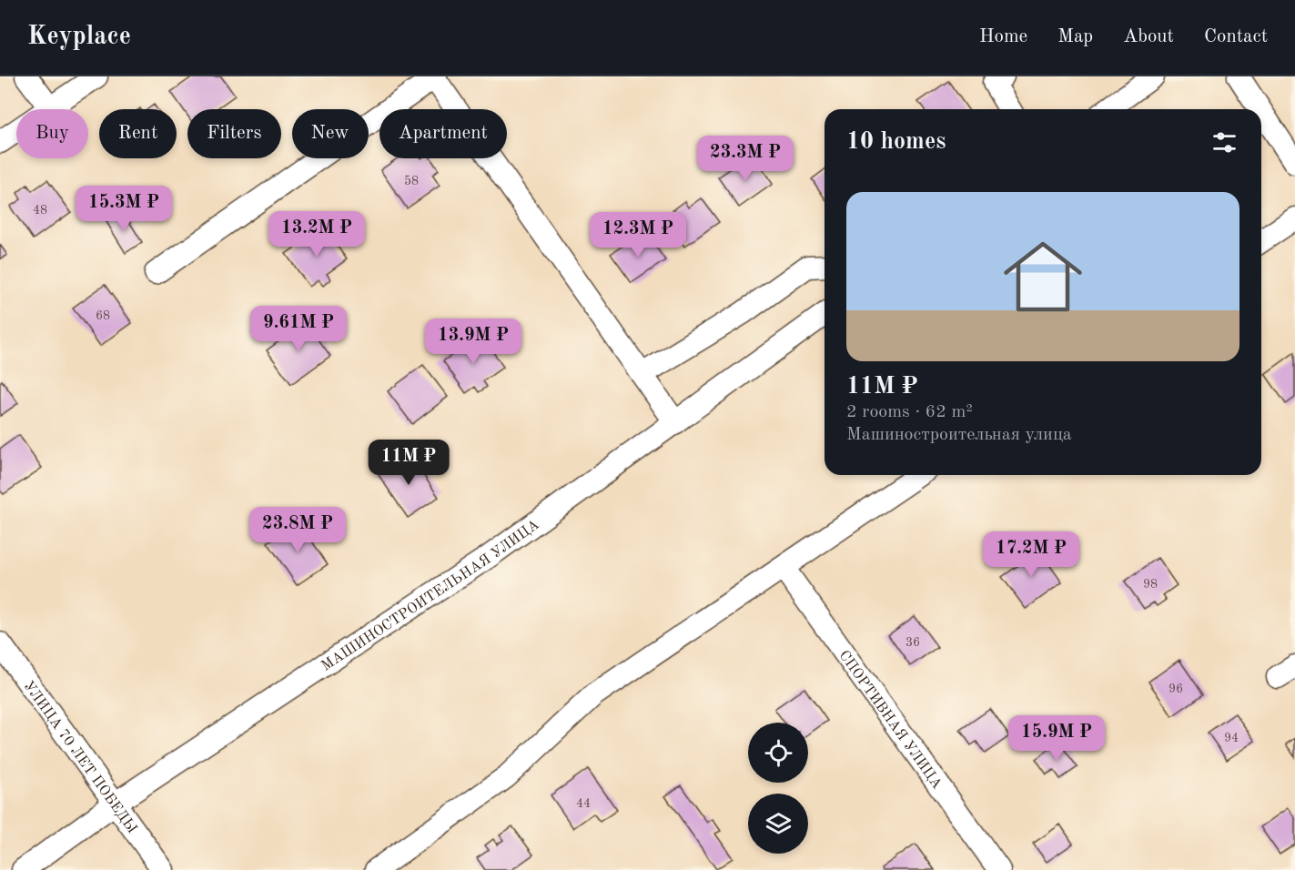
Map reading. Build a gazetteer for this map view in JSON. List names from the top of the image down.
{
  "streets": {
    "street": ["МАШИНОСТРОИТЕЛЬНАЯ УЛИЦА", "СПОРТИВНАЯ УЛИЦА", "УЛИЦА 70 ЛЕТ ПОБЕДЫ"]
  },
  "crossings": [
    ["МАШИНОСТРОИТЕЛЬНАЯ УЛИЦА", "УЛИЦА 70 ЛЕТ ПОБЕДЫ"]
  ],
  "house_numbers": [
    "58",
    "48",
    "68",
    "98",
    "36",
    "96",
    "94",
    "44"
  ],
  "page": {
    "header": "Keyplace",
    "nav": [
      "Home",
      "Map",
      "About",
      "Contact"
    ],
    "chip": [
      "Buy",
      "Rent",
      "Filters",
      "New",
      "Apartment"
    ],
    "heading": "10 homes",
    "price": [
      "23.3M ₽",
      "15.3M ₽",
      "13.2M ₽",
      "12.3M ₽",
      "9.61M ₽",
      "13.9M ₽",
      "11M ₽",
      "23.8M ₽",
      "17.2M ₽",
      "15.9M ₽"
    ],
    "list": [
      {
        "name": "11M ₽",
        "note": "2 rooms · 62 m² · Машиностроительная улица"
      }
    ]
  }
}
